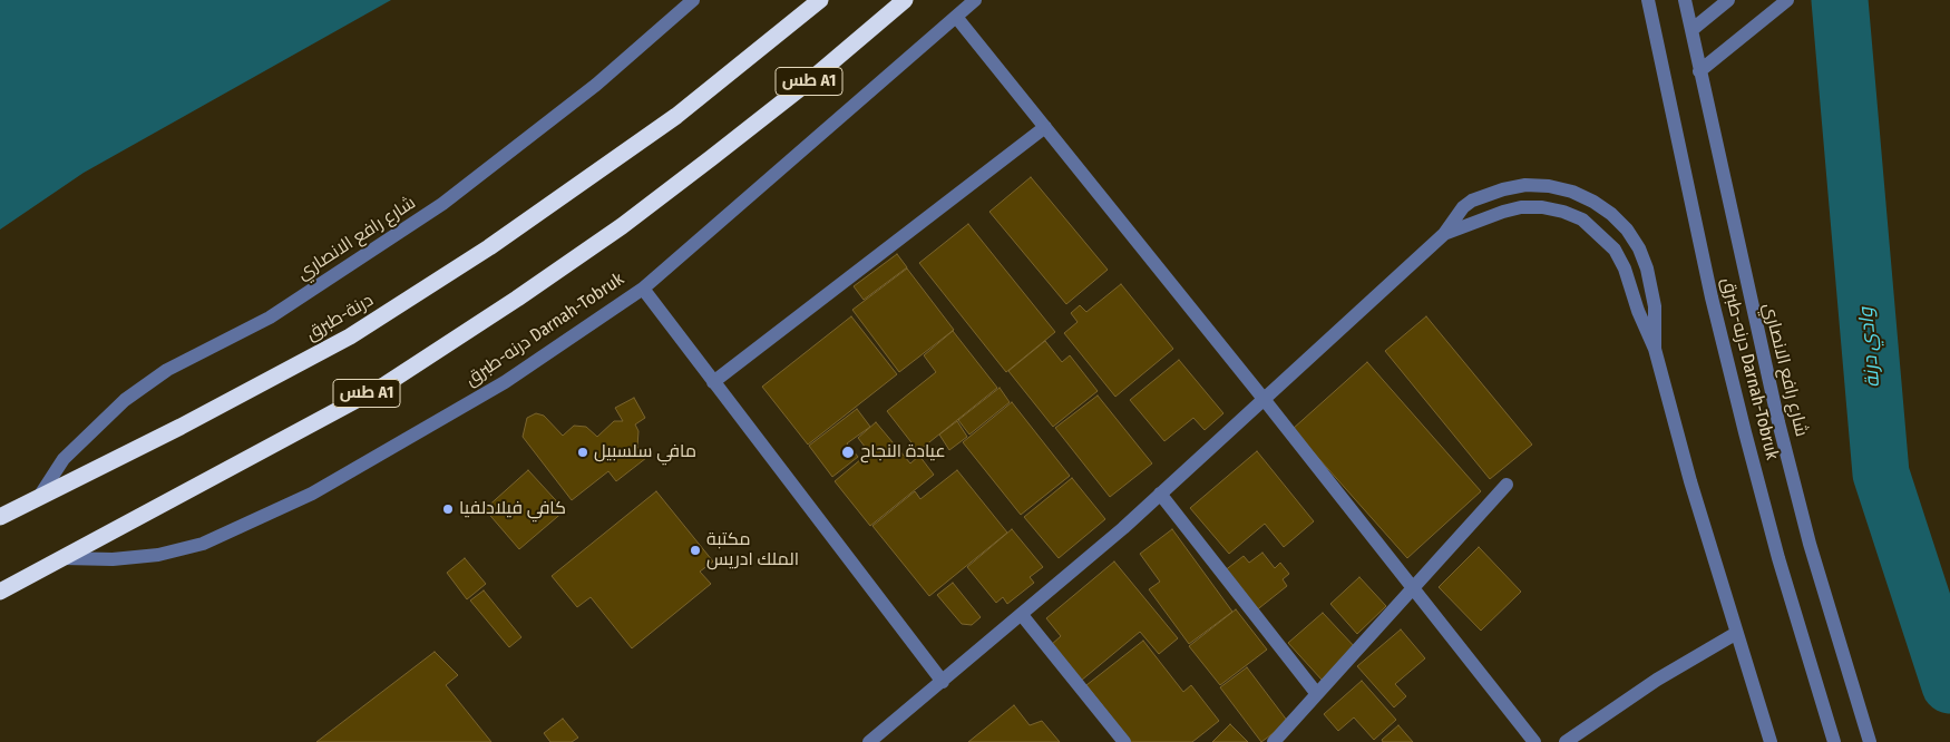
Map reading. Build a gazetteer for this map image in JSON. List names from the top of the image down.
{
  "streets": {
    "highway": ["طس A1", "درنة-طبرق"],
    "street": ["شارع رافع الانصاري", "درنه-طبرق Darnah-Tobruk"]
  },
  "crossings": [
    ["طس A1", "درنه-طبرق Darnah-Tobruk"],
    ["شارع رافع الانصاري", "درنة-طبرق"]
  ],
  "water": ["وادي درنة"],
  "places": [
    "مافي سلسبيل",
    "عيادة النجاح",
    "كافي فيلادلفيا",
    "مكتبة الملك ادريس"
  ]
}
